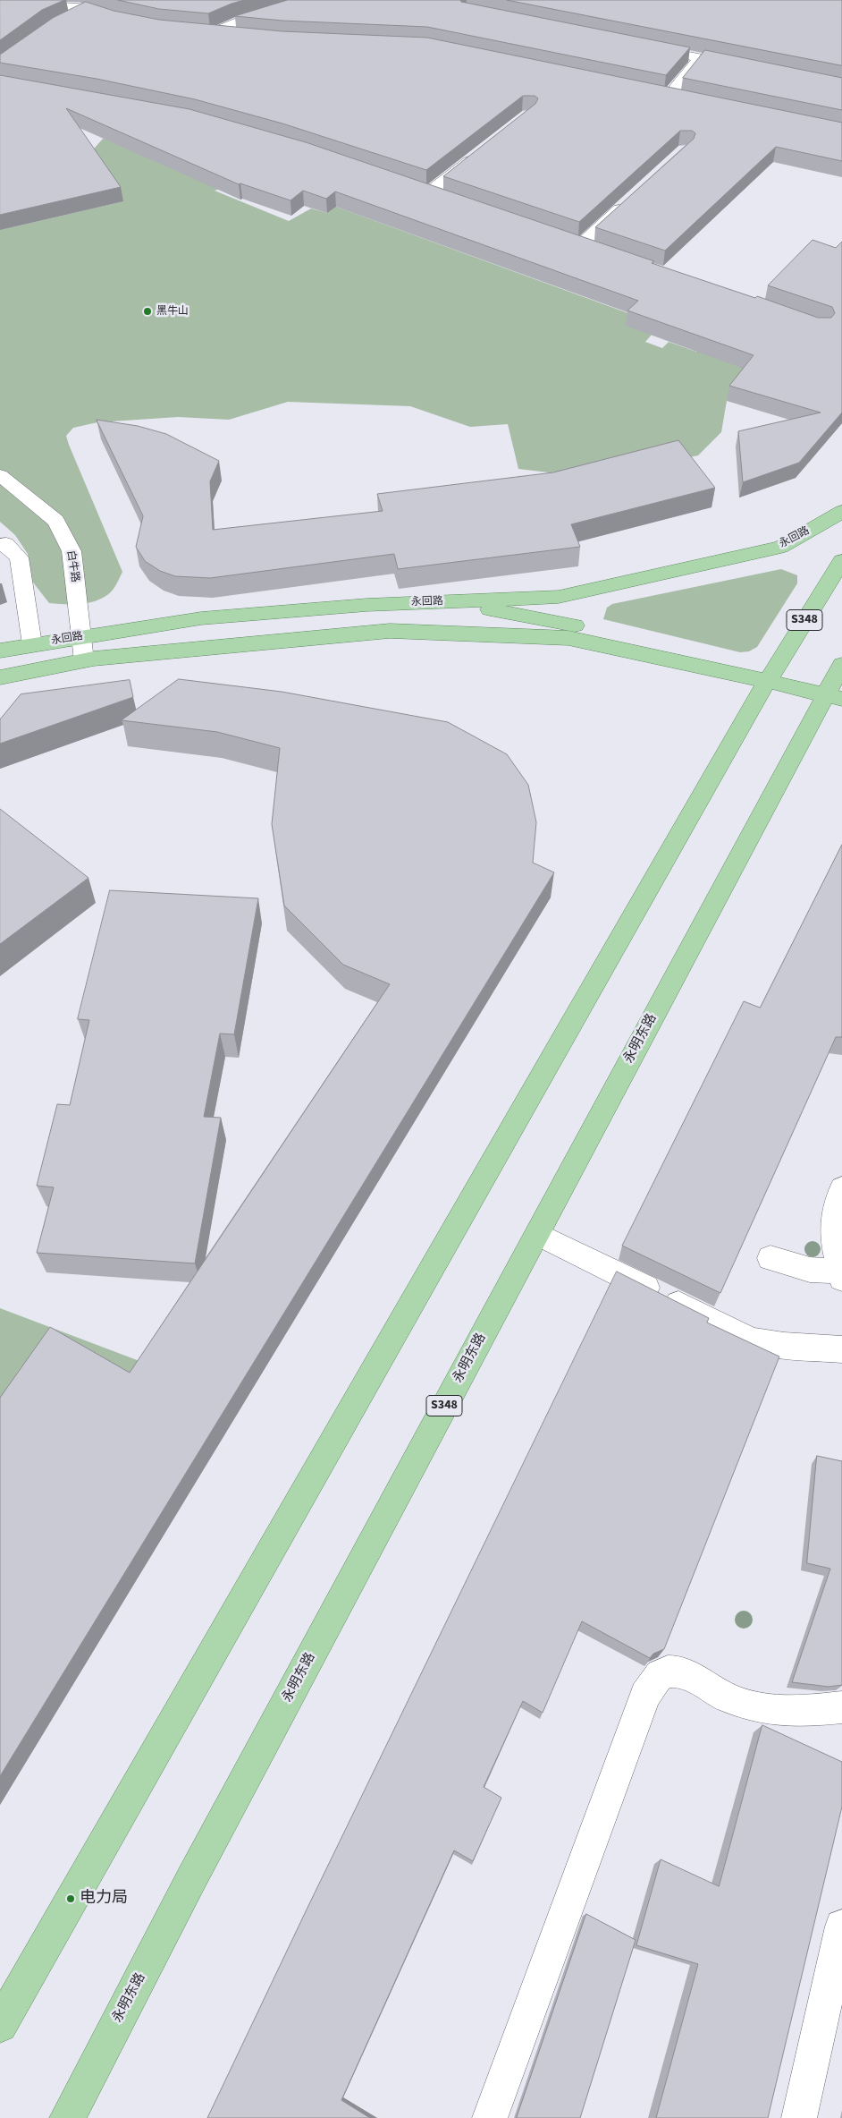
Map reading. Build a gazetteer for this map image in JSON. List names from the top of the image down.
{
  "streets": {
    "main road": ["永回路", "S348", "永明东路"],
    "street": ["白牛路"]
  },
  "crossings": [
    ["永回路", "白牛路"],
    ["永回路", "S348"],
    ["S348", "永明东路"]
  ],
  "places": ["黑牛山", "电力局"]
}
